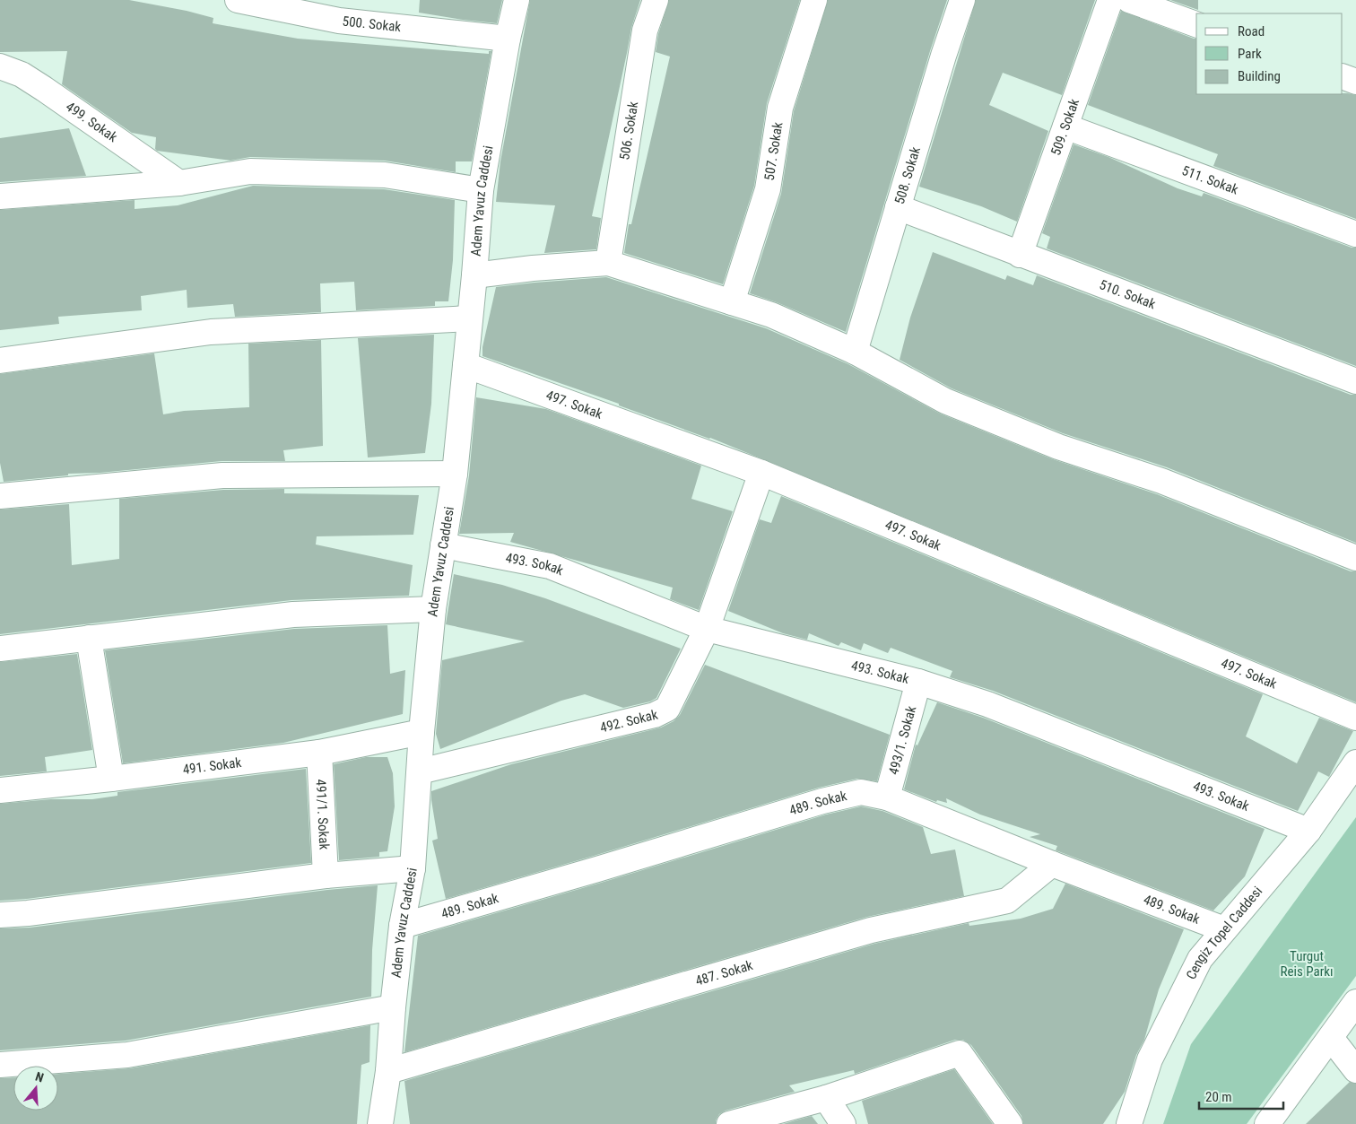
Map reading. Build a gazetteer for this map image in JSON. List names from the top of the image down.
{
  "streets": {
    "street": [
      "500. Sokak",
      "499. Sokak",
      "509. Sokak",
      "506. Sokak",
      "507. Sokak",
      "508. Sokak",
      "511. Sokak",
      "Adem Yavuz Caddesi",
      "510. Sokak",
      "497. Sokak",
      "493. Sokak",
      "492. Sokak",
      "493/1. Sokak",
      "491. Sokak",
      "489. Sokak",
      "491/1. Sokak",
      "Cengiz Topel Caddesi",
      "487. Sokak"
    ]
  },
  "crossings": [
    ["500. Sokak", "Adem Yavuz Caddesi"],
    ["509. Sokak", "511. Sokak"],
    ["509. Sokak", "510. Sokak"],
    ["508. Sokak", "510. Sokak"],
    ["Adem Yavuz Caddesi", "497. Sokak"],
    ["Adem Yavuz Caddesi", "493. Sokak"],
    ["Adem Yavuz Caddesi", "492. Sokak"],
    ["Adem Yavuz Caddesi", "491. Sokak"],
    ["Adem Yavuz Caddesi", "489. Sokak"],
    ["Adem Yavuz Caddesi", "487. Sokak"],
    ["497. Sokak", "492. Sokak"],
    ["493. Sokak", "492. Sokak"],
    ["493. Sokak", "493/1. Sokak"],
    ["493. Sokak", "Cengiz Topel Caddesi"],
    ["493/1. Sokak", "489. Sokak"],
    ["491. Sokak", "491/1. Sokak"],
    ["489. Sokak", "Cengiz Topel Caddesi"],
    ["489. Sokak", "487. Sokak"]
  ],
  "parks": ["Turgut Reis Parkı"],
  "legend": ["Road", "Park", "Building"],
  "scale_bar": "20 m",
  "north": "top"
}
